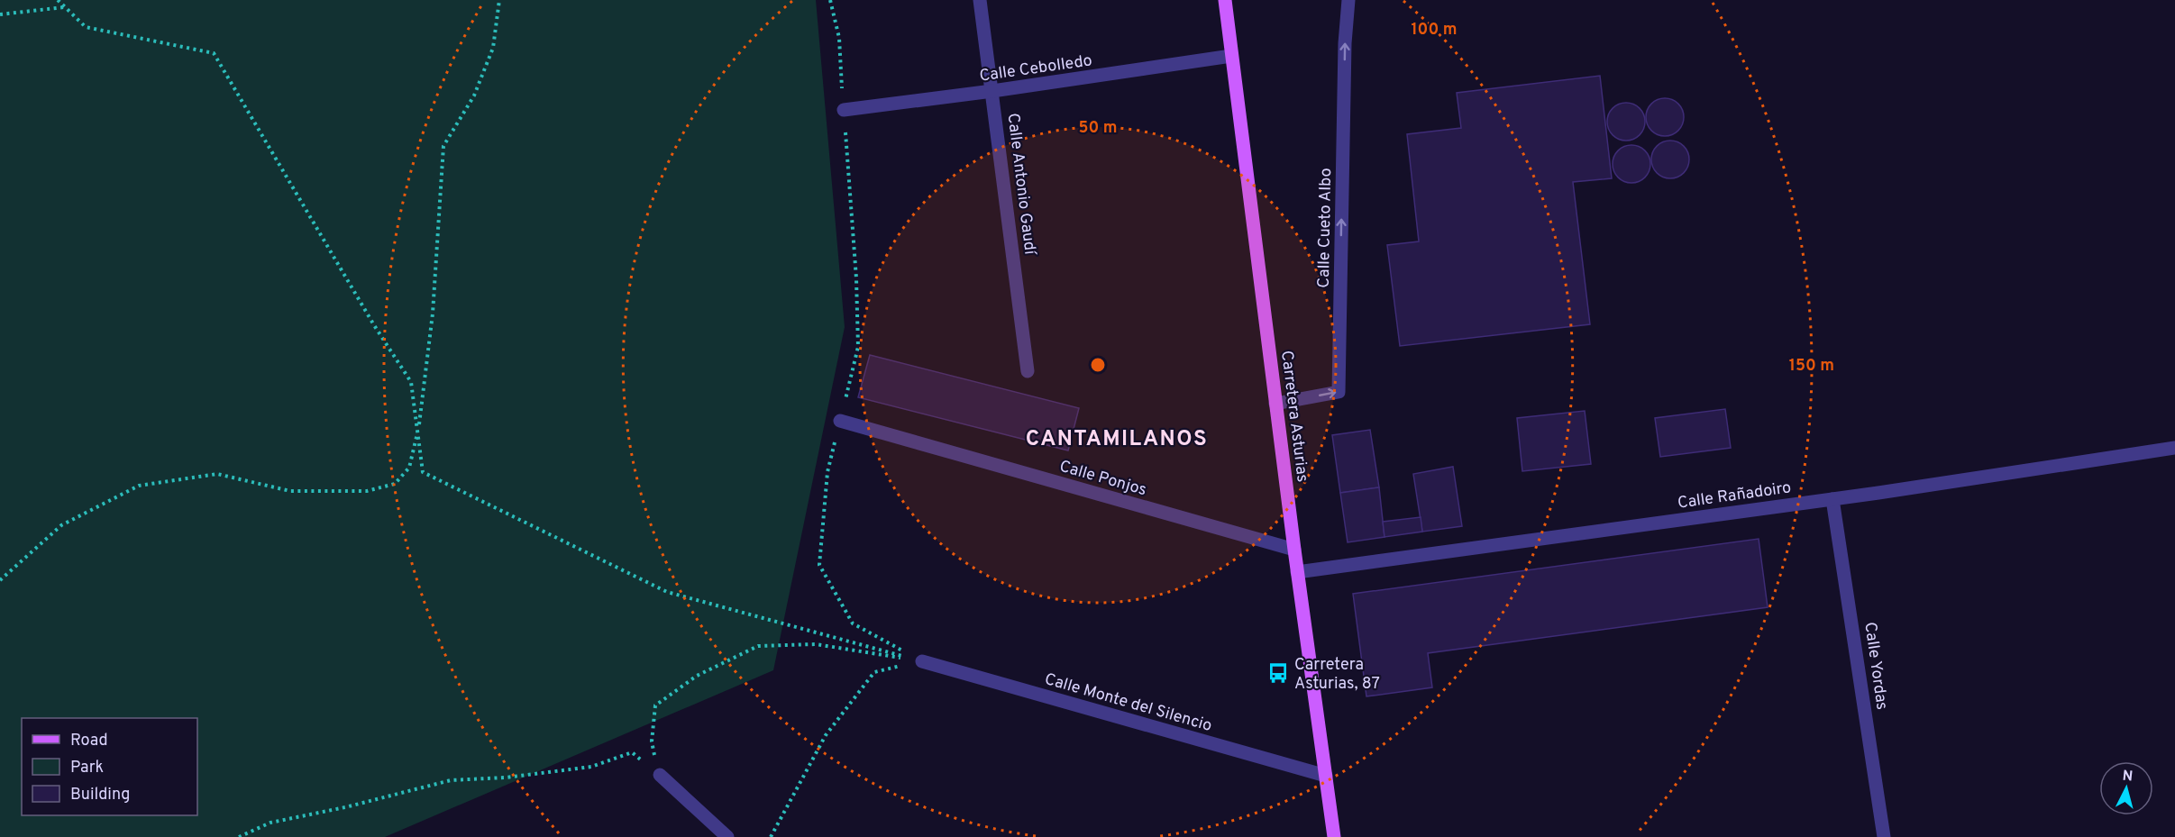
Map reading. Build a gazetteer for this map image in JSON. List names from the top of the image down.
{
  "streets": {
    "main road": ["Carretera Asturias"],
    "street": [
      "Calle Cebolledo",
      "Calle Antonio Gaudí",
      "Calle Cueto Albo",
      "Calle Ponjos",
      "Calle Rañadoiro",
      "Calle Yordas",
      "Calle Monte del Silencio"
    ]
  },
  "crossings": [
    ["Calle Cebolledo", "Calle Antonio Gaudí"],
    ["Calle Cebolledo", "Carretera Asturias"],
    ["Calle Cueto Albo", "Carretera Asturias"],
    ["Carretera Asturias", "Calle Ponjos"],
    ["Carretera Asturias", "Calle Rañadoiro"],
    ["Carretera Asturias", "Calle Monte del Silencio"],
    ["Calle Rañadoiro", "Calle Yordas"]
  ],
  "one_way": ["Calle Cueto Albo"],
  "districts": ["CANTAMILANOS"],
  "places": {
    "bus stop": ["Carretera Asturias, 87"]
  },
  "legend": ["Road", "Park", "Building"],
  "north": "top",
  "rings": ["100 m", "50 m", "150 m"]
}
